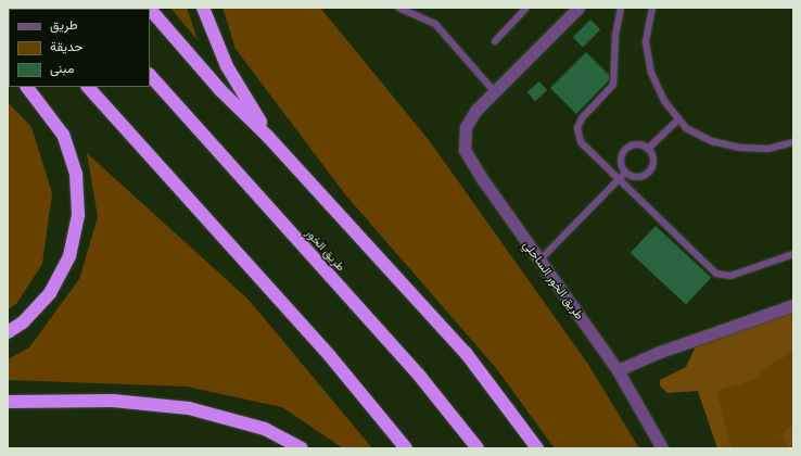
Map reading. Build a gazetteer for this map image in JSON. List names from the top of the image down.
{
  "streets": {
    "highway": ["طريق الخور"],
    "street": ["طريق الخور الساحلي"]
  },
  "legend": ["طريق", "حديقة", "مبنى"]
}
